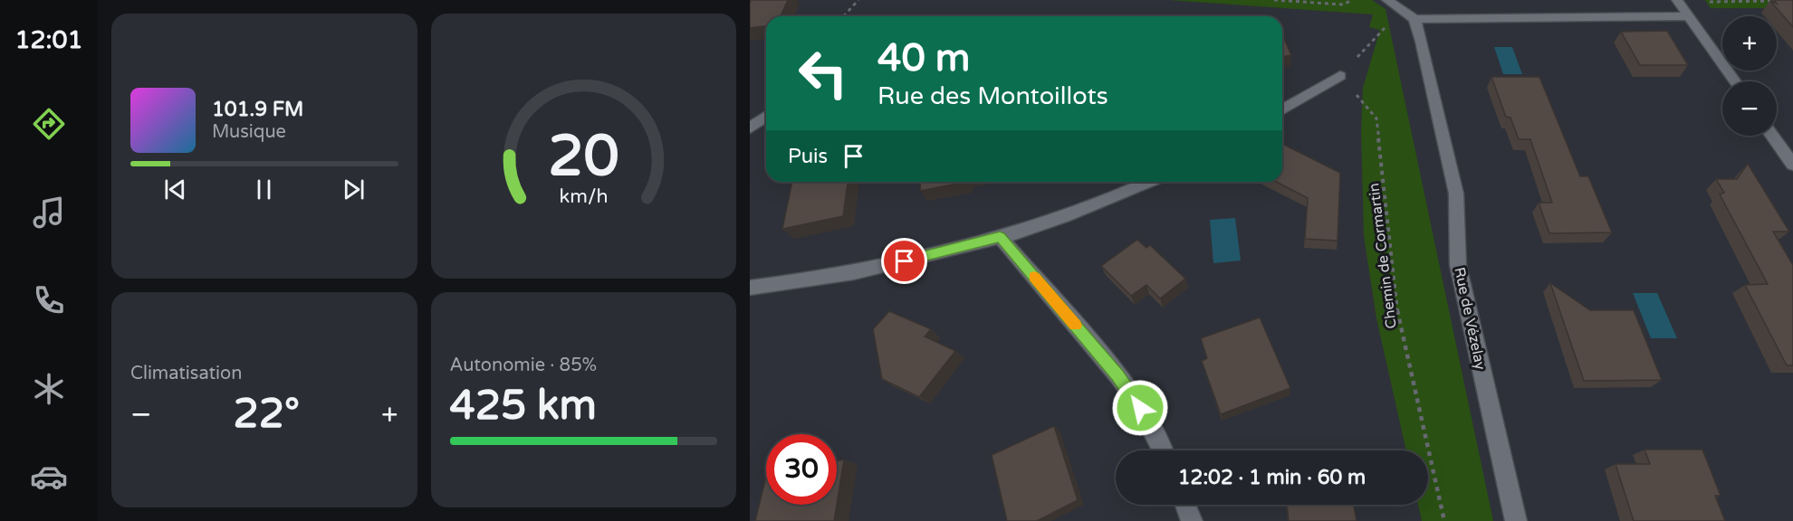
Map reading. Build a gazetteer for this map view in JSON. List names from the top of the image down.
{
  "streets": {
    "street": ["Rue de Vézelay"],
    "path": ["Chemin de Cormartin"]
  },
  "page": {
    "tabs": "12:01",
    "map_buttons": ["+", "−"],
    "turn": ["40 m", "Rue des Montoillots"],
    "song": ["101.9 FM", "Musique"],
    "then": "Puis",
    "tile": [
      "Climatisation",
      ["Autonomie · 85%", "425 km"]
    ],
    "heat": ["−", "22°", "+"],
    "limit": "30",
    "trip": "12:02 · 1 min · 60 m",
    "gauge": ["20", "km/h"]
  }
}
